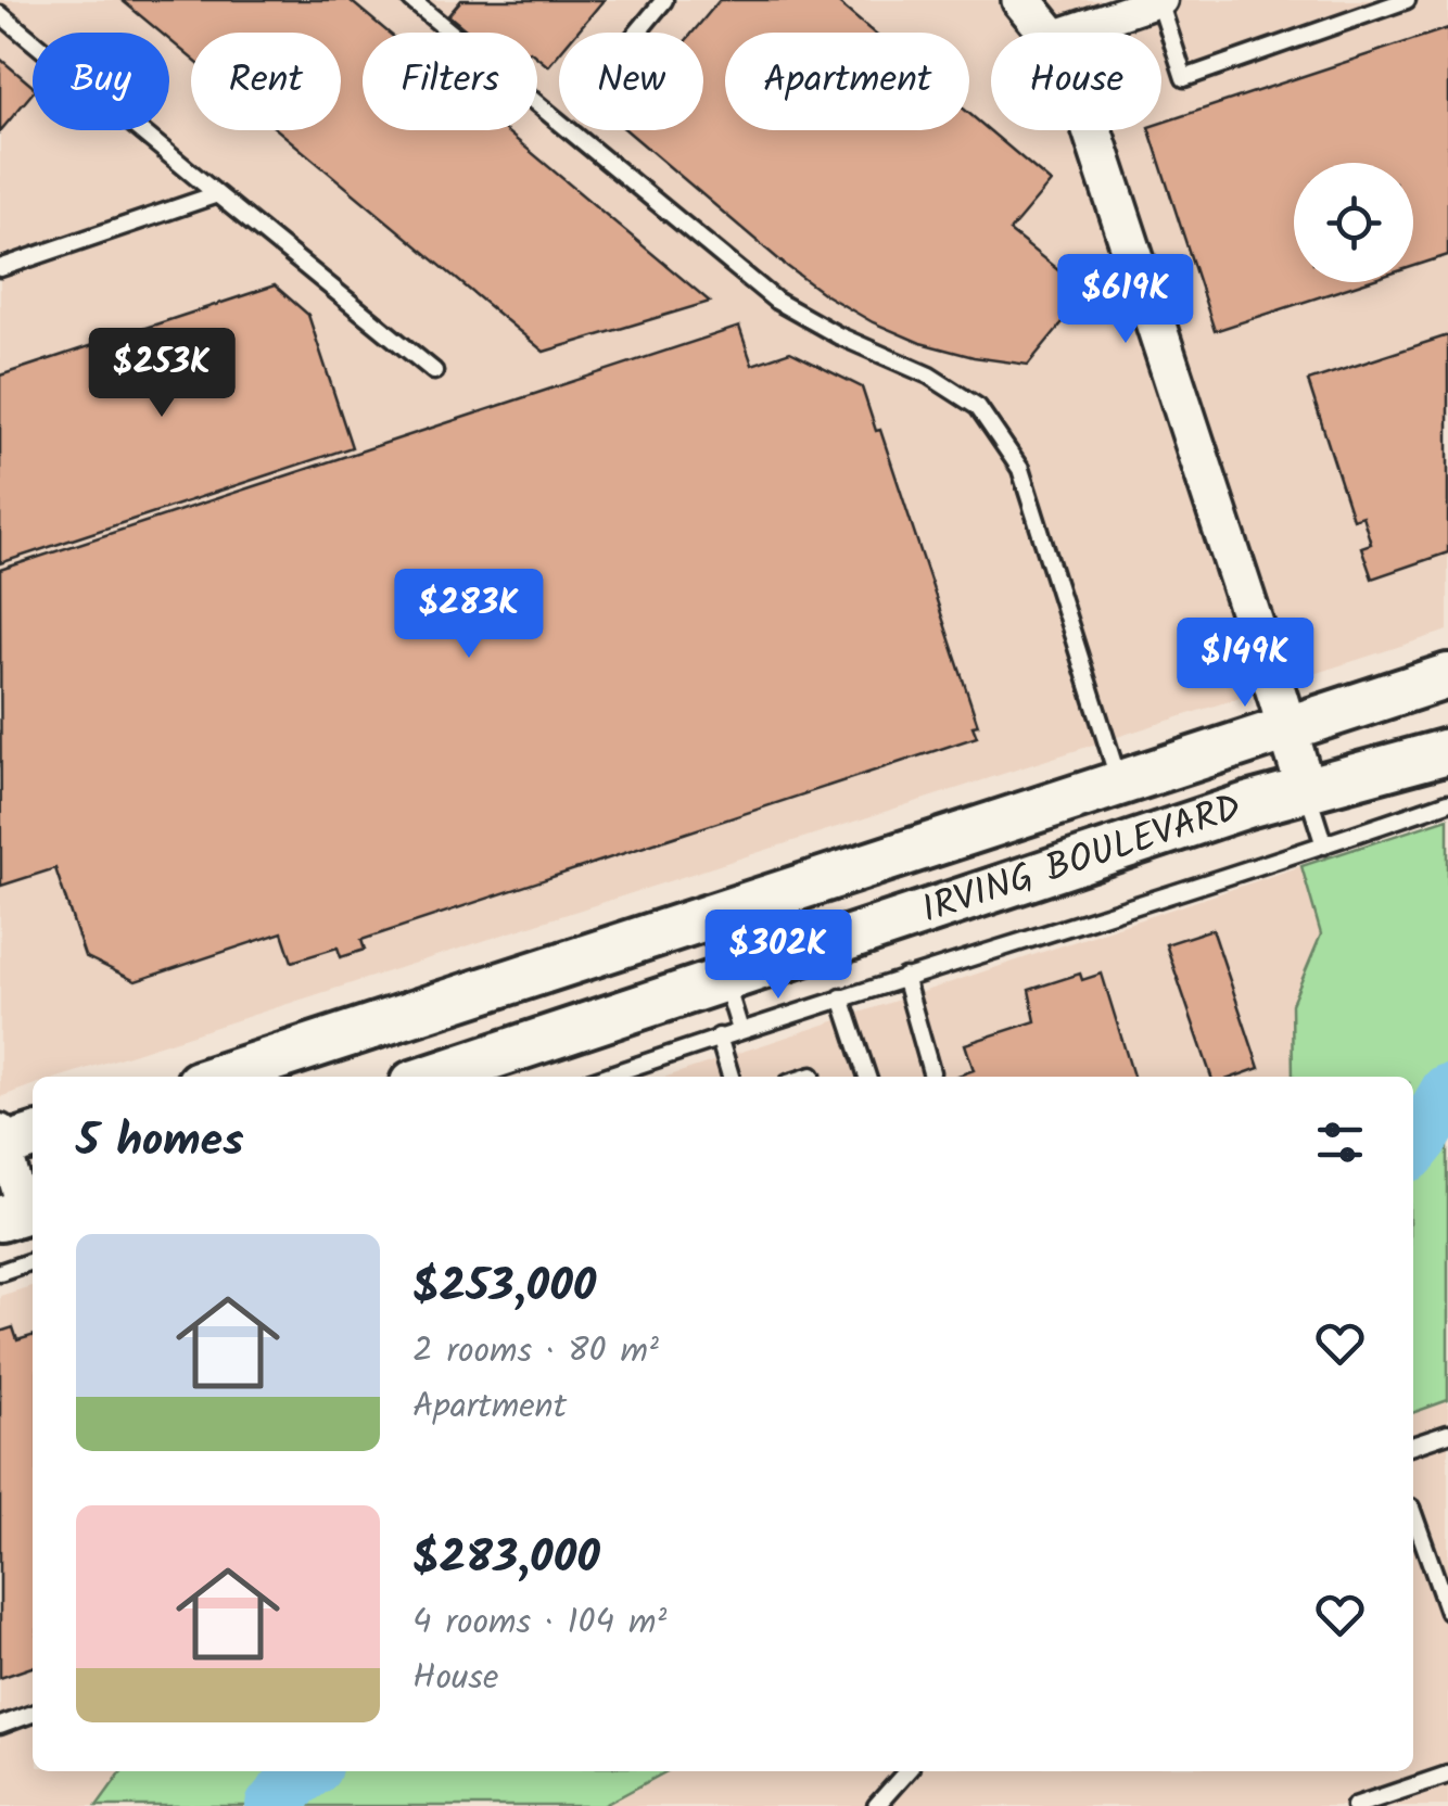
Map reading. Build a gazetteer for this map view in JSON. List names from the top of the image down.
{
  "streets": {
    "main road": ["IRVING BOULEVARD"]
  },
  "page": {
    "chip": [
      "Buy",
      "Rent",
      "Filters",
      "New",
      "Apartment",
      "House"
    ],
    "price": [
      "$619K",
      "$253K",
      "$283K",
      "$149K",
      "$302K"
    ],
    "heading": "5 homes",
    "list": [
      {
        "name": "$253,000",
        "note": "2 rooms · 80 m² · Apartment"
      },
      {
        "name": "$283,000",
        "note": "4 rooms · 104 m² · House"
      }
    ]
  }
}
